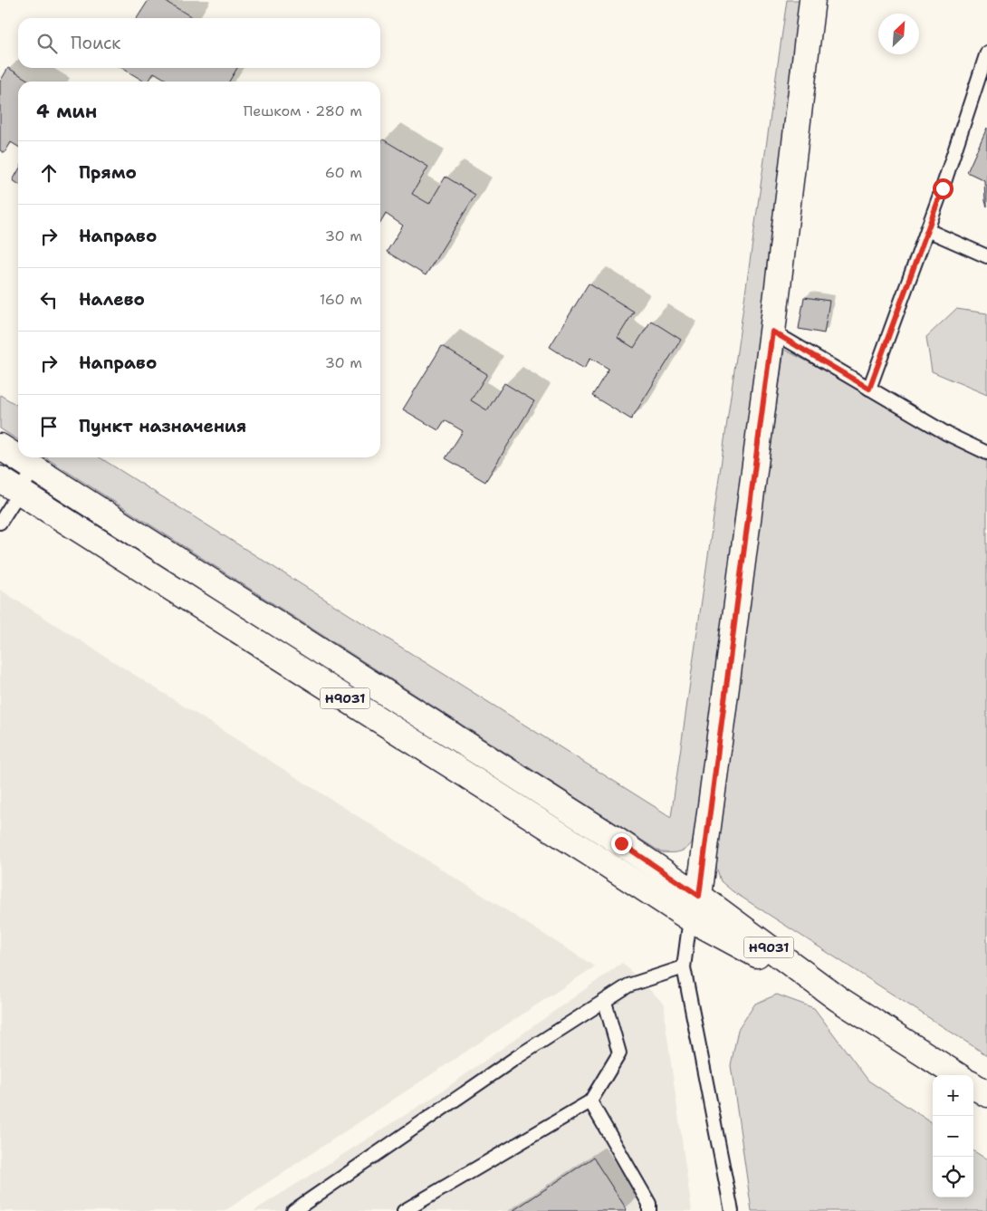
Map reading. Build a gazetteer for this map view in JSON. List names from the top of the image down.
{
  "streets": {
    "main road": ["Н9031"]
  },
  "north": "top right",
  "page": {
    "search": "Поиск",
    "heading": ["4 мин", "Пешком · 280 m"],
    "list": [
      ["Прямо", "60 m"],
      ["Направо", "30 m"],
      ["Налево", "160 m"],
      ["Направо", "30 m"],
      "Пункт назначения"
    ],
    "map_buttons": ["+", "−"]
  }
}
